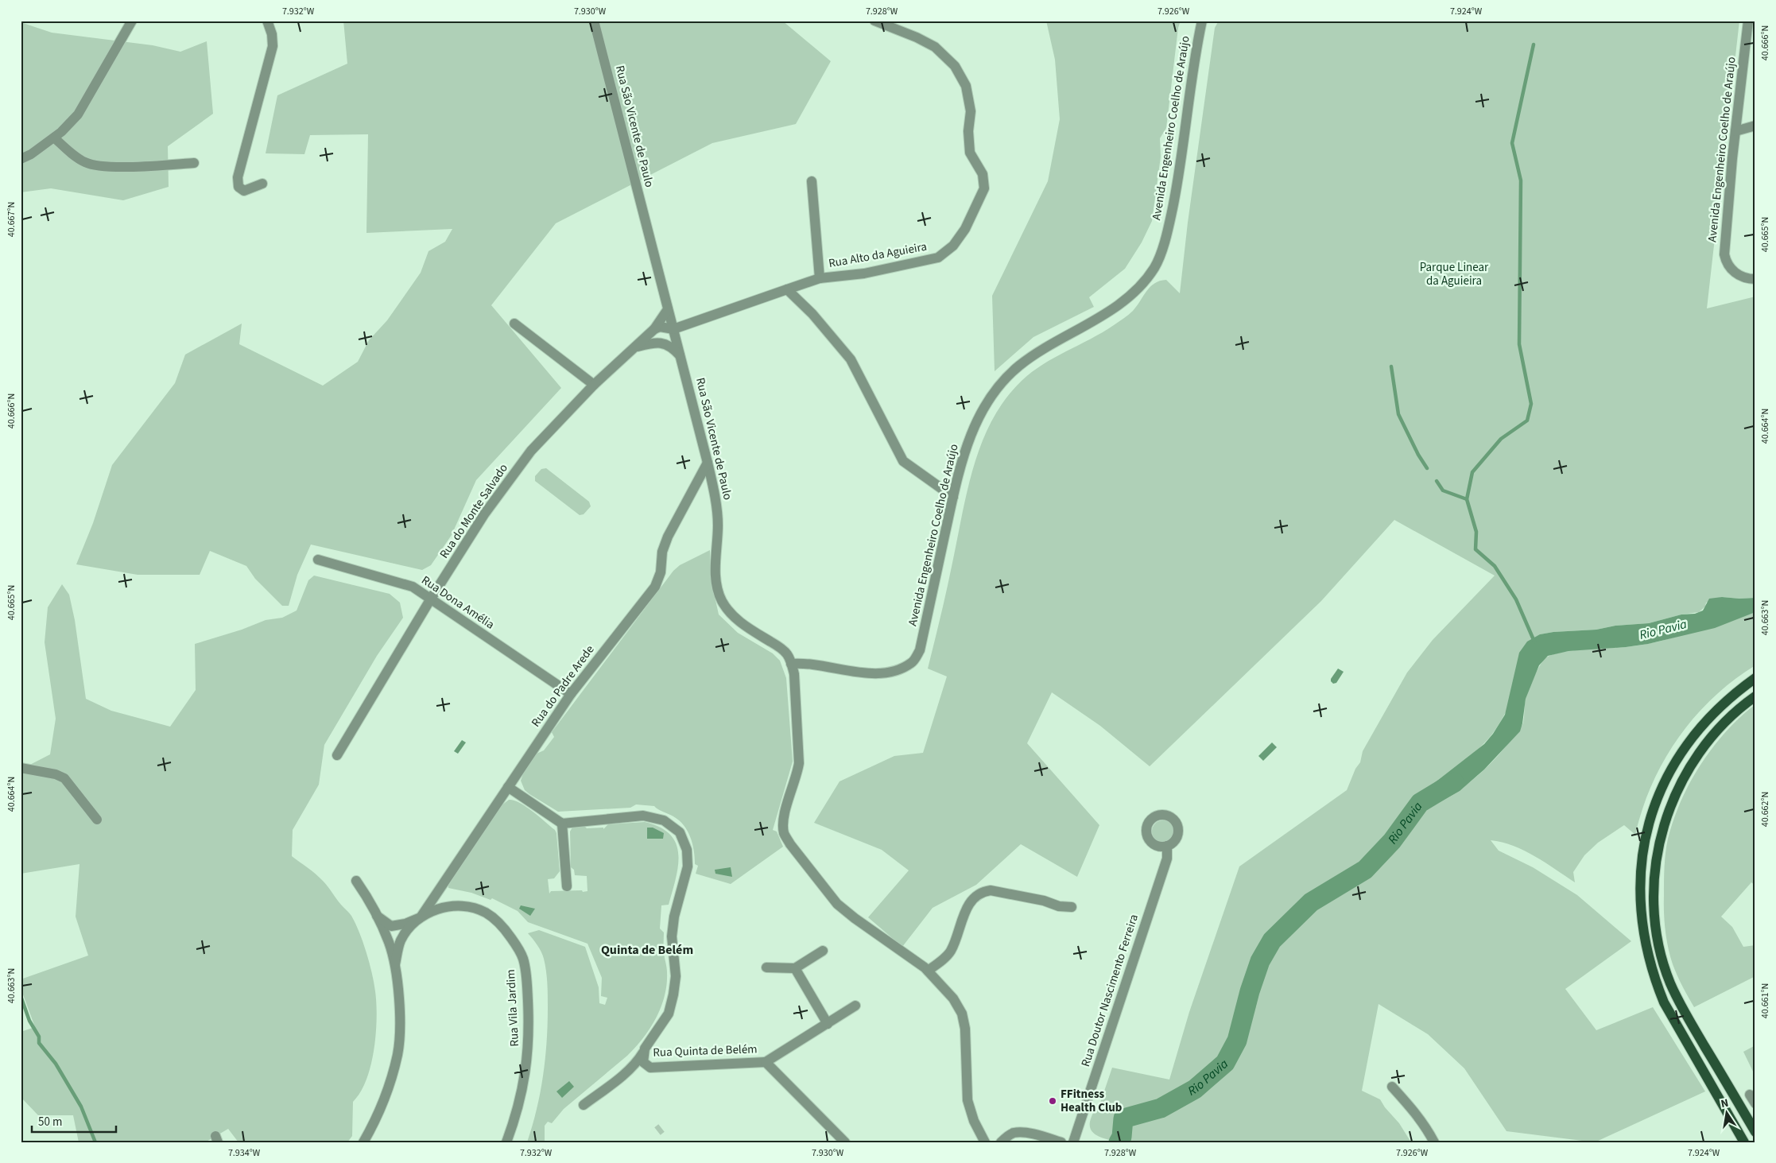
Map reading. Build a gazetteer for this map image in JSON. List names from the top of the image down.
{
  "streets": {
    "street": [
      "Rua São Vicente de Paulo",
      "Avenida Engenheiro Coelho de Araújo",
      "Rua Alto da Aguieira",
      "Rua do Monte Salvado",
      "Rua Dona Amélia",
      "Rua do Padre Arede",
      "Rua Doutor Nascimento Ferreira",
      "Rua Vila Jardim",
      "Rua Quinta de Belém"
    ]
  },
  "crossings": [
    ["Rua São Vicente de Paulo", "Avenida Engenheiro Coelho de Araújo"],
    ["Rua São Vicente de Paulo", "Rua Alto da Aguieira"],
    ["Rua São Vicente de Paulo", "Rua do Monte Salvado"],
    ["Rua São Vicente de Paulo", "Rua do Padre Arede"],
    ["Rua Alto da Aguieira", "Rua do Monte Salvado"],
    ["Rua do Monte Salvado", "Rua Dona Amélia"],
    ["Rua Dona Amélia", "Rua do Padre Arede"],
    ["Rua do Padre Arede", "Rua Vila Jardim"]
  ],
  "districts": ["Quinta de Belém"],
  "water": ["Rio Pavia"],
  "parks": ["Parque Linear da Aguieira"],
  "places": ["FFitness Health Club"],
  "scale_bar": "50 m",
  "north": "top",
  "coordinates": [
    "7.932°W",
    "7.930°W",
    "7.928°W",
    "7.926°W",
    "7.924°W",
    "40.666°N",
    "40.667°N",
    "40.665°N",
    "40.664°N",
    "40.663°N",
    "40.662°N",
    "40.661°N",
    "7.934°W"
  ]
}
